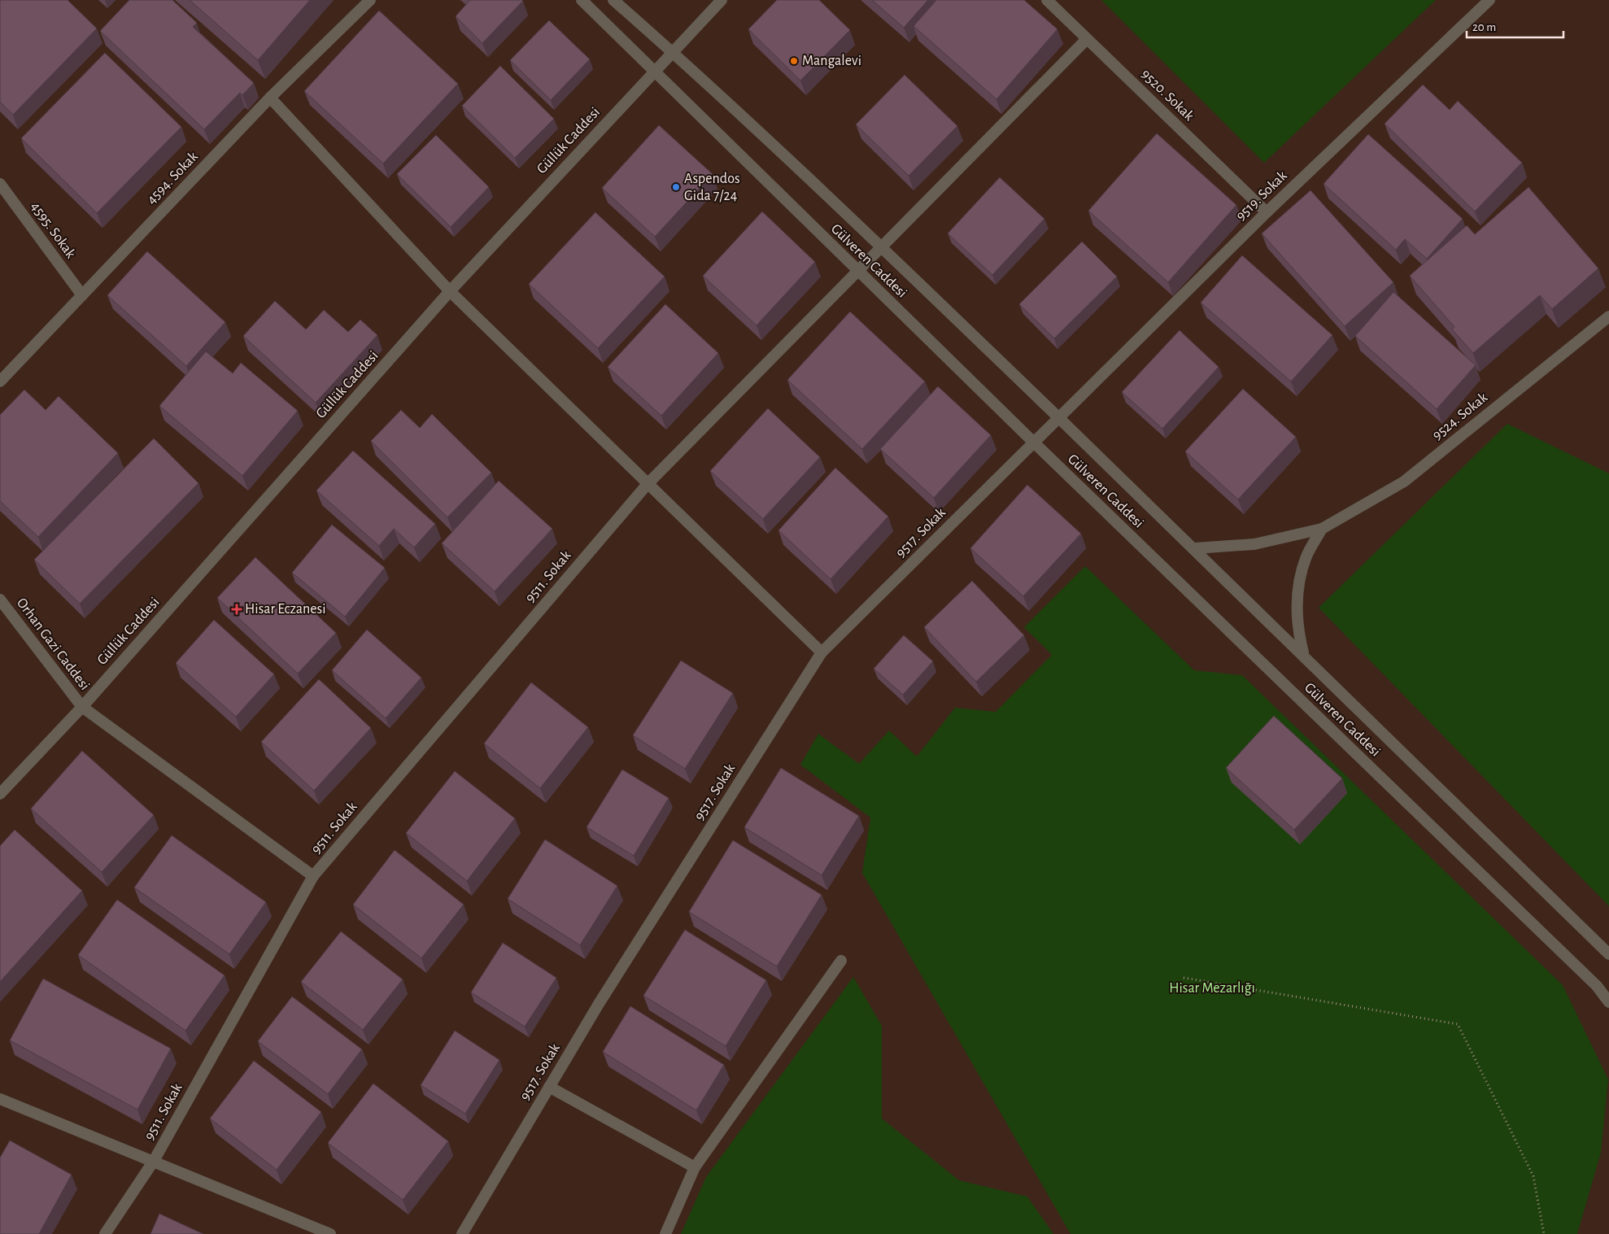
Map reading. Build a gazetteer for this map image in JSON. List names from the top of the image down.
{
  "streets": {
    "street": [
      "9520. Sokak",
      "Güllük Caddesi",
      "4594. Sokak",
      "9519. Sokak",
      "4595. Sokak",
      "Gülveren Caddesi",
      "9524. Sokak",
      "9517. Sokak",
      "9511. Sokak",
      "Orhan Gazi Caddesi"
    ]
  },
  "crossings": [
    ["9520. Sokak", "9519. Sokak"],
    ["9520. Sokak", "9511. Sokak"],
    ["Güllük Caddesi", "Gülveren Caddesi"],
    ["Güllük Caddesi", "Orhan Gazi Caddesi"],
    ["4594. Sokak", "4595. Sokak"],
    ["9519. Sokak", "Gülveren Caddesi"],
    ["9519. Sokak", "9517. Sokak"],
    ["Gülveren Caddesi", "9524. Sokak"],
    ["Gülveren Caddesi", "9517. Sokak"],
    ["Gülveren Caddesi", "9511. Sokak"],
    ["9511. Sokak", "Orhan Gazi Caddesi"]
  ],
  "parks": ["Hisar Mezarlığı"],
  "places": {
    "other": ["Mangalevi", "Aspendos Gida 7/24"],
    "health": ["Hisar Eczanesi"]
  },
  "scale_bar": "20 m"
}
